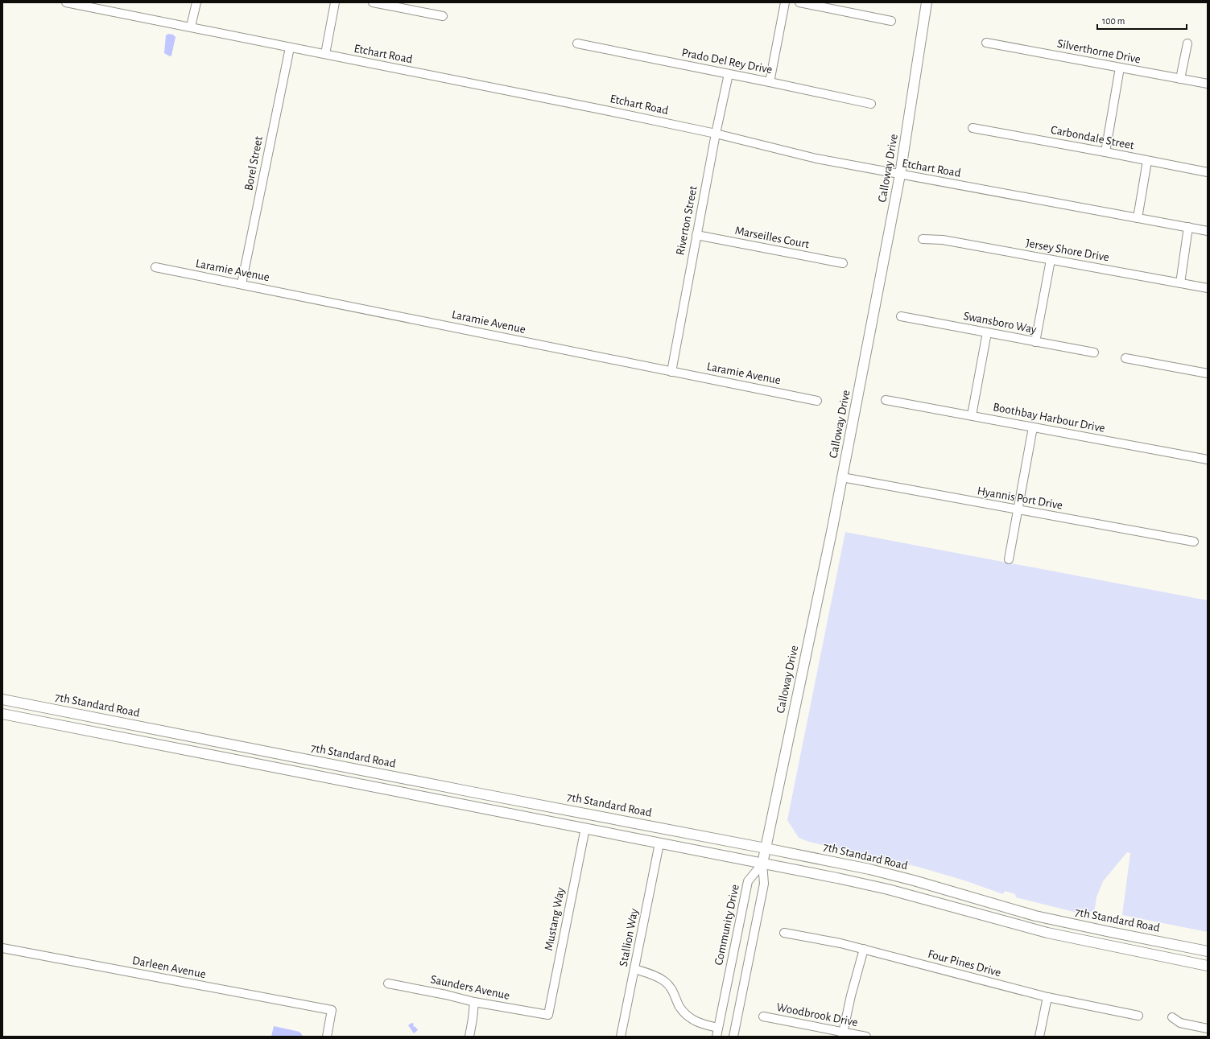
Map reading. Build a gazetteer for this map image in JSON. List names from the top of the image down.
{
  "streets": {
    "main road": ["Calloway Drive", "7th Standard Road"],
    "street": [
      "Silverthorne Drive",
      "Etchart Road",
      "Prado Del Rey Drive",
      "Carbondale Street",
      "Borel Street",
      "Riverton Street",
      "Marseilles Court",
      "Jersey Shore Drive",
      "Laramie Avenue",
      "Swansboro Way",
      "Boothbay Harbour Drive",
      "Hyannis Port Drive",
      "Mustang Way",
      "Community Drive",
      "Stallion Way",
      "Four Pines Drive",
      "Darleen Avenue",
      "Saunders Avenue",
      "Woodbrook Drive"
    ]
  },
  "crossings": [
    ["Etchart Road", "Borel Street"],
    ["Etchart Road", "Calloway Drive"],
    ["Etchart Road", "Riverton Street"],
    ["Prado Del Rey Drive", "Riverton Street"],
    ["Borel Street", "Laramie Avenue"],
    ["Calloway Drive", "Hyannis Port Drive"],
    ["Calloway Drive", "7th Standard Road"],
    ["Calloway Drive", "Community Drive"],
    ["Riverton Street", "Marseilles Court"],
    ["Riverton Street", "Laramie Avenue"],
    ["Mustang Way", "Saunders Avenue"]
  ],
  "scale_bar": "100 m"
}
